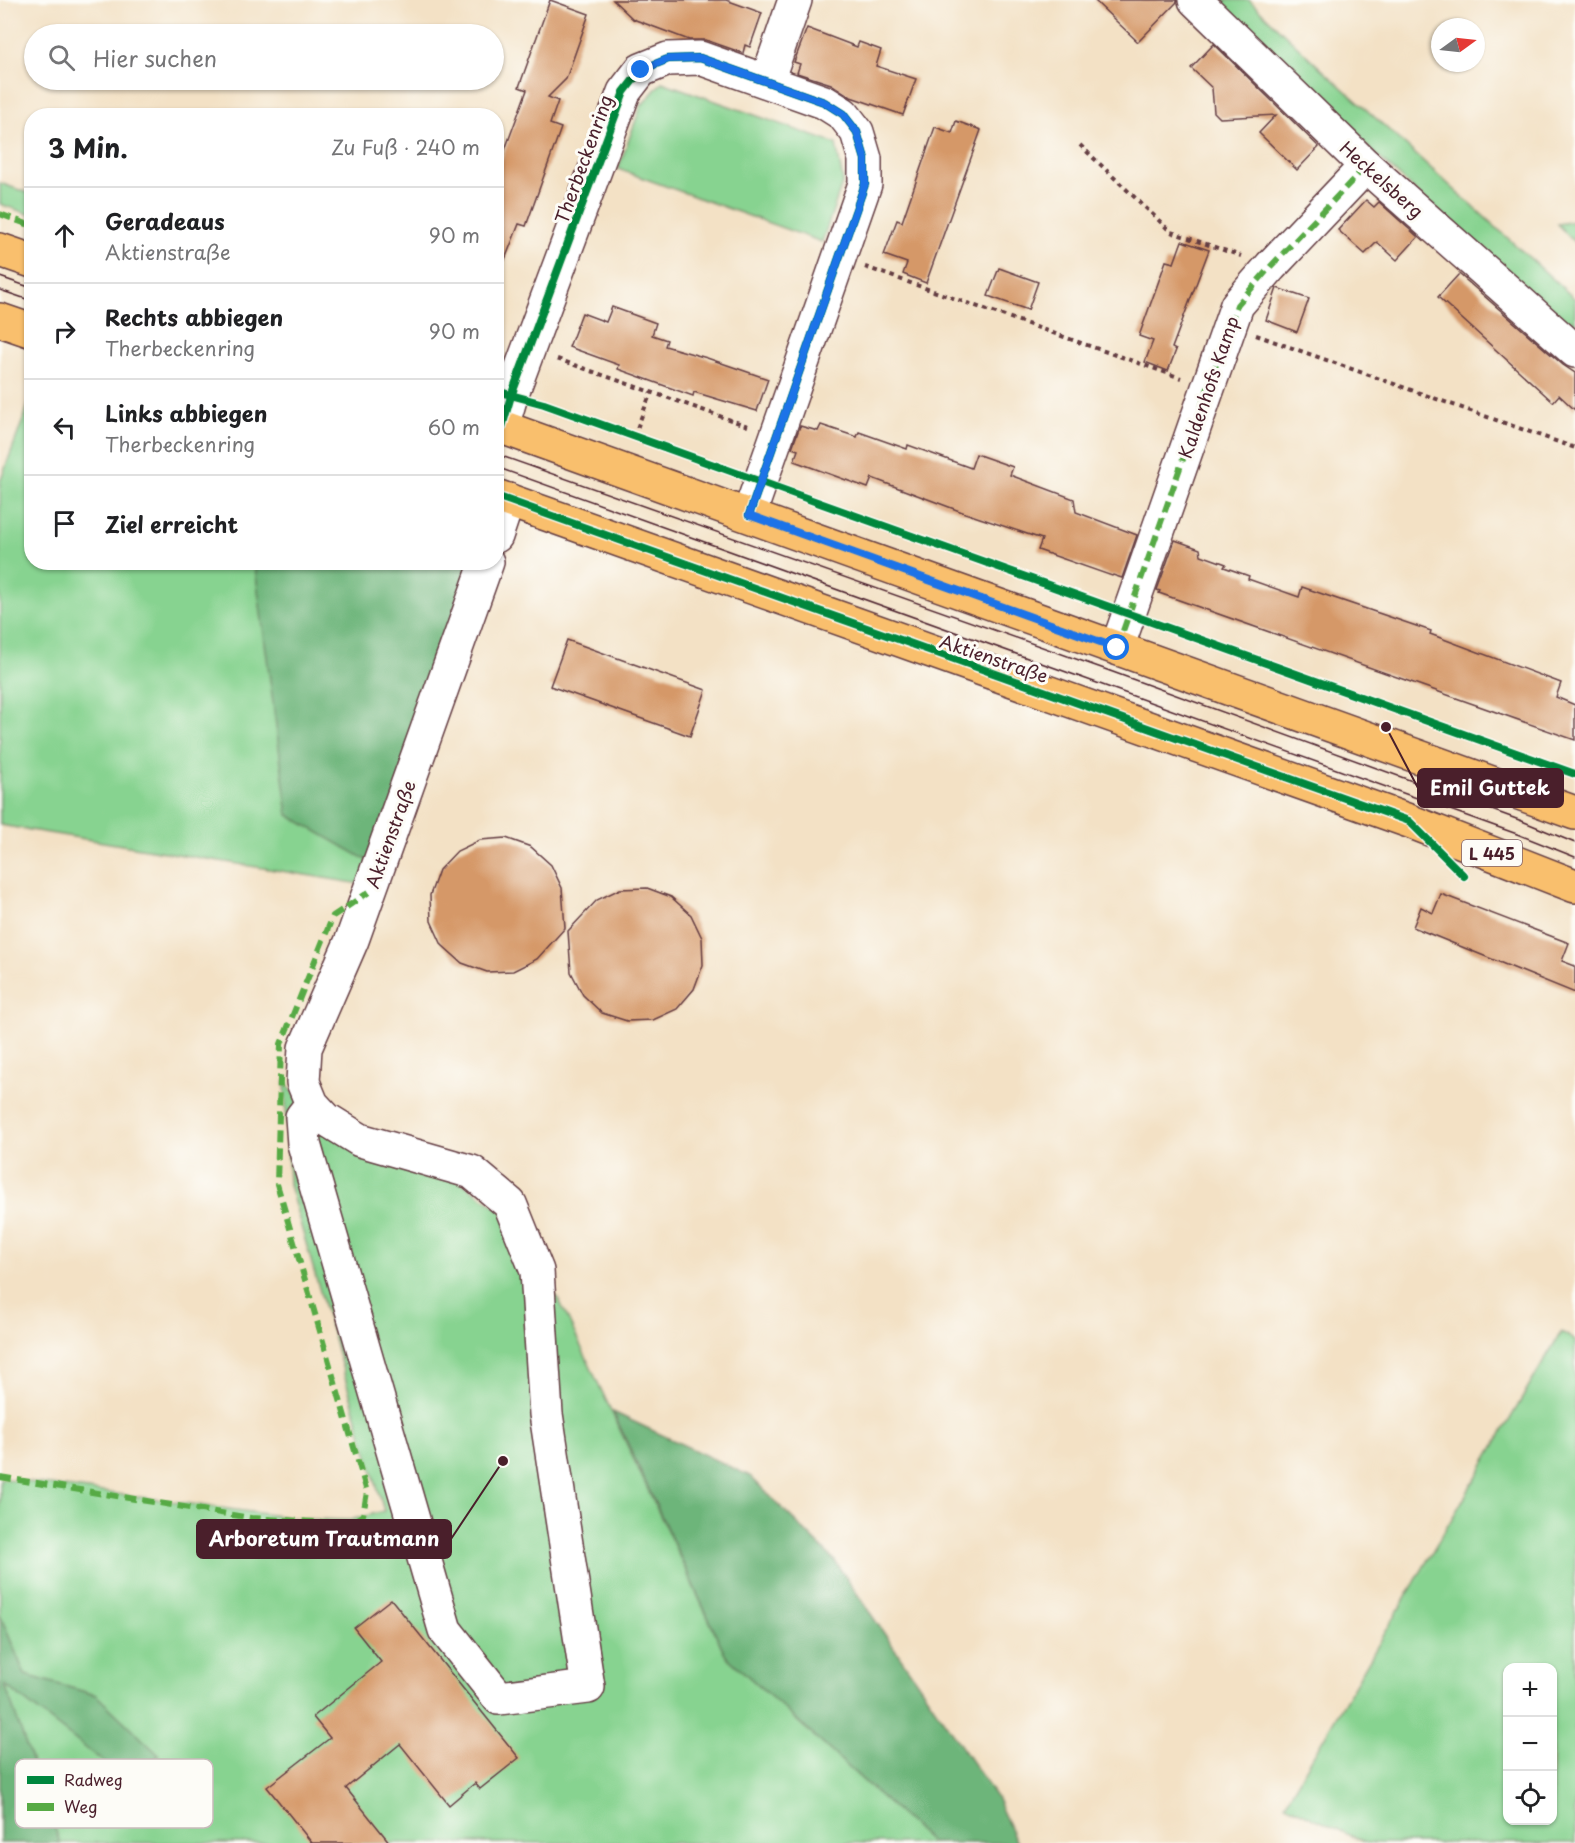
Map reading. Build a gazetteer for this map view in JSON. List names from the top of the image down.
{
  "streets": {
    "main road": ["Aktienstraße", "L 445"],
    "street": ["Therbeckenring", "Heckelsberg", "Kaldenhofs Kamp"]
  },
  "crossings": [
    ["Heckelsberg", "Kaldenhofs Kamp"]
  ],
  "places": ["Emil Guttek", "Arboretum Trautmann"],
  "legend": ["Radweg", "Weg"],
  "north": "right",
  "page": {
    "search": "Hier suchen",
    "heading": ["3 Min.", "Zu Fuß · 240 m"],
    "list": [
      ["Geradeaus", "Aktienstraße", "90 m"],
      ["Rechts abbiegen", "Therbeckenring", "90 m"],
      ["Links abbiegen", "Therbeckenring", "60 m"],
      "Ziel erreicht"
    ],
    "map_buttons": ["+", "−"]
  }
}
